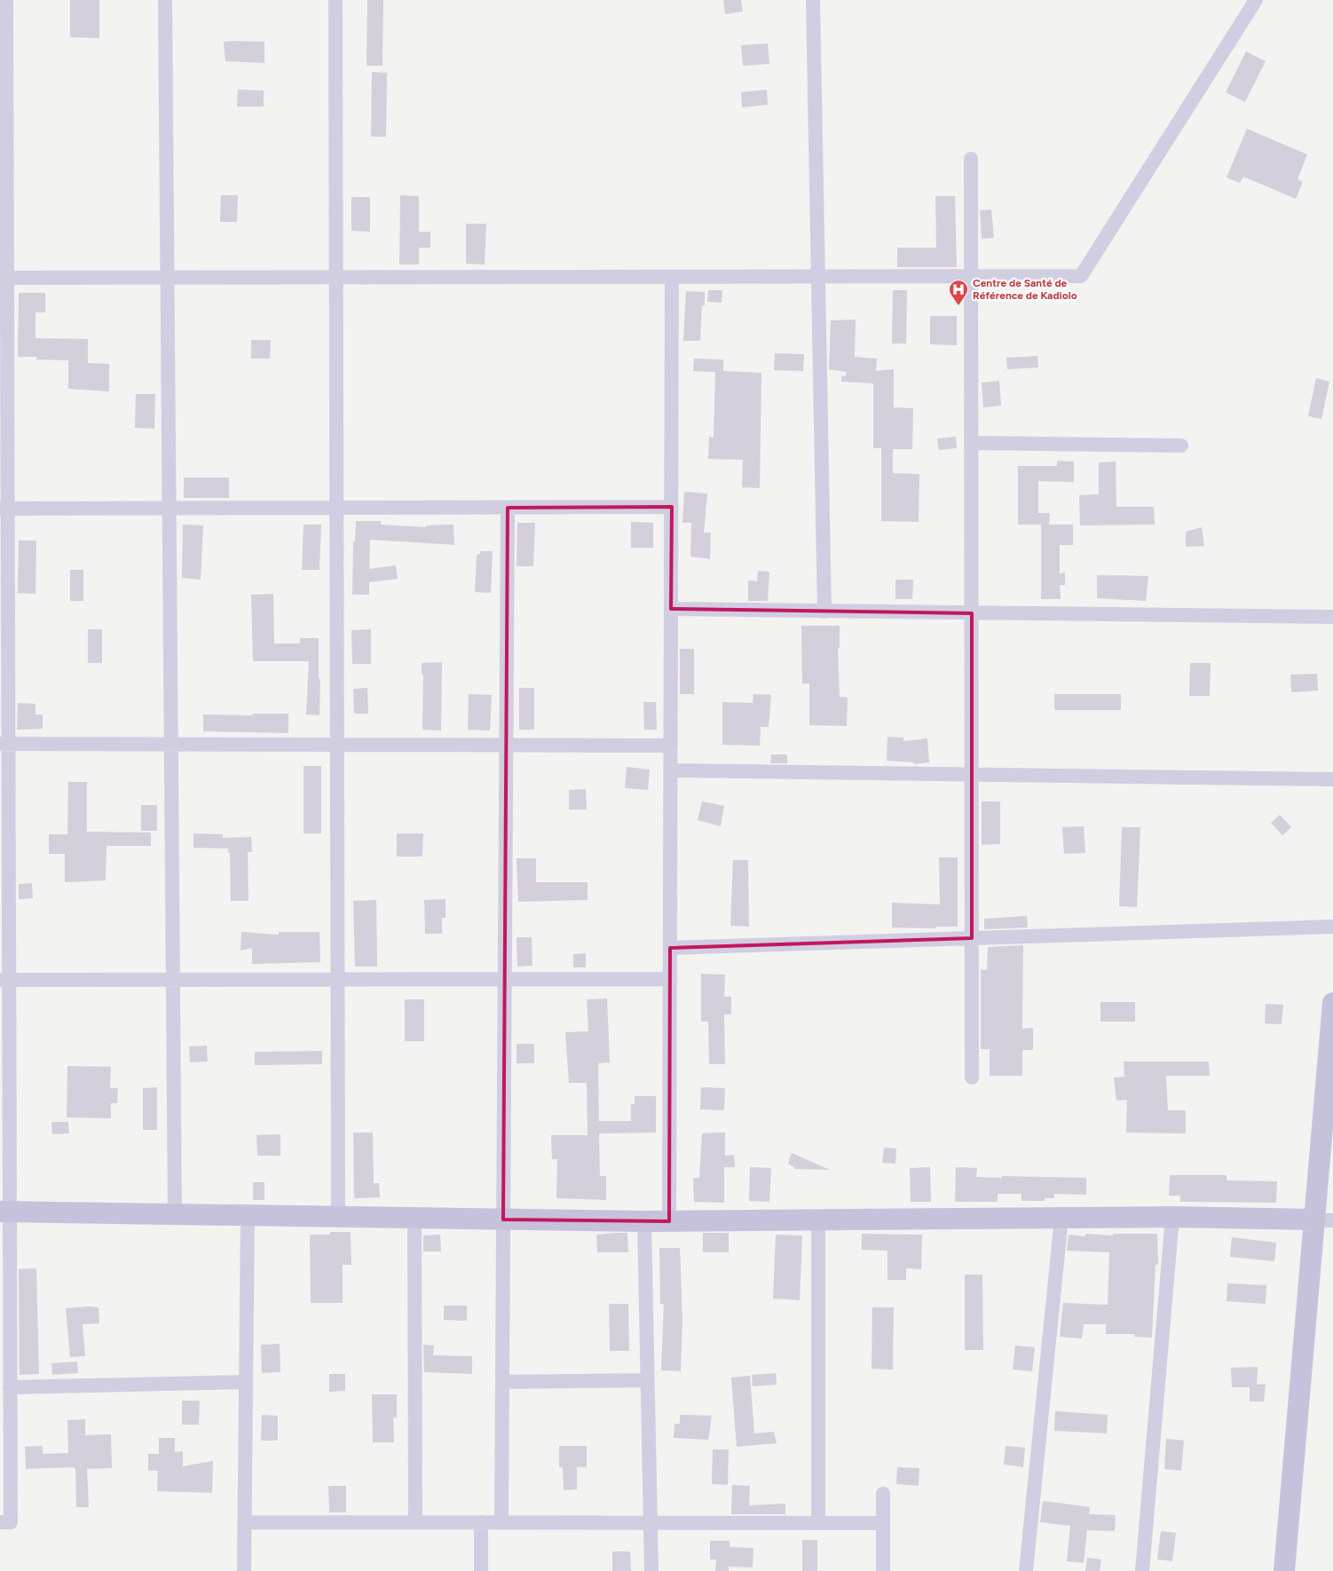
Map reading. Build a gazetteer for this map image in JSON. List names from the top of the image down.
{
  "places": {
    "hospital": ["Centre de Santé de Référence de Kadiolo"]
  }
}
